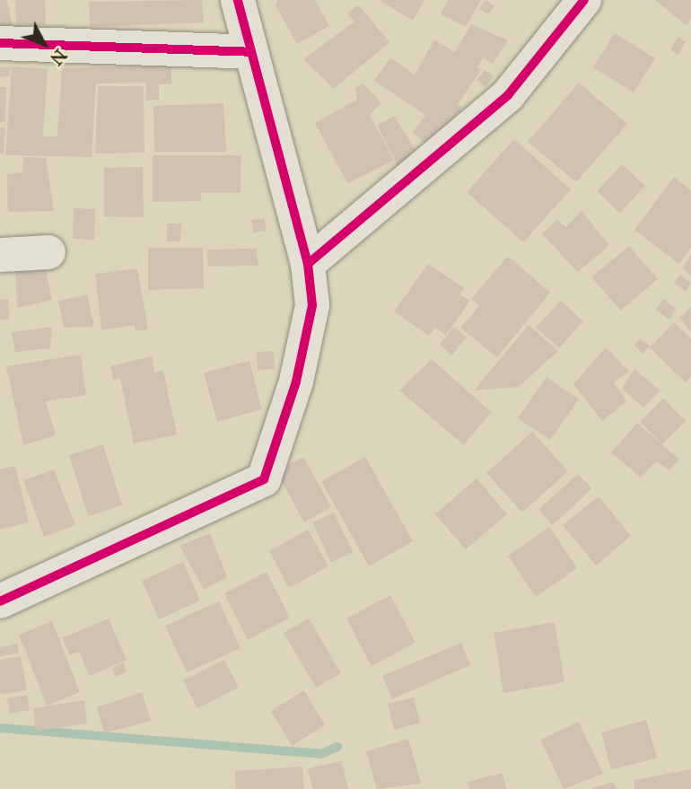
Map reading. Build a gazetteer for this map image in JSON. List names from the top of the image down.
{
  "north": "bottom right"
}
